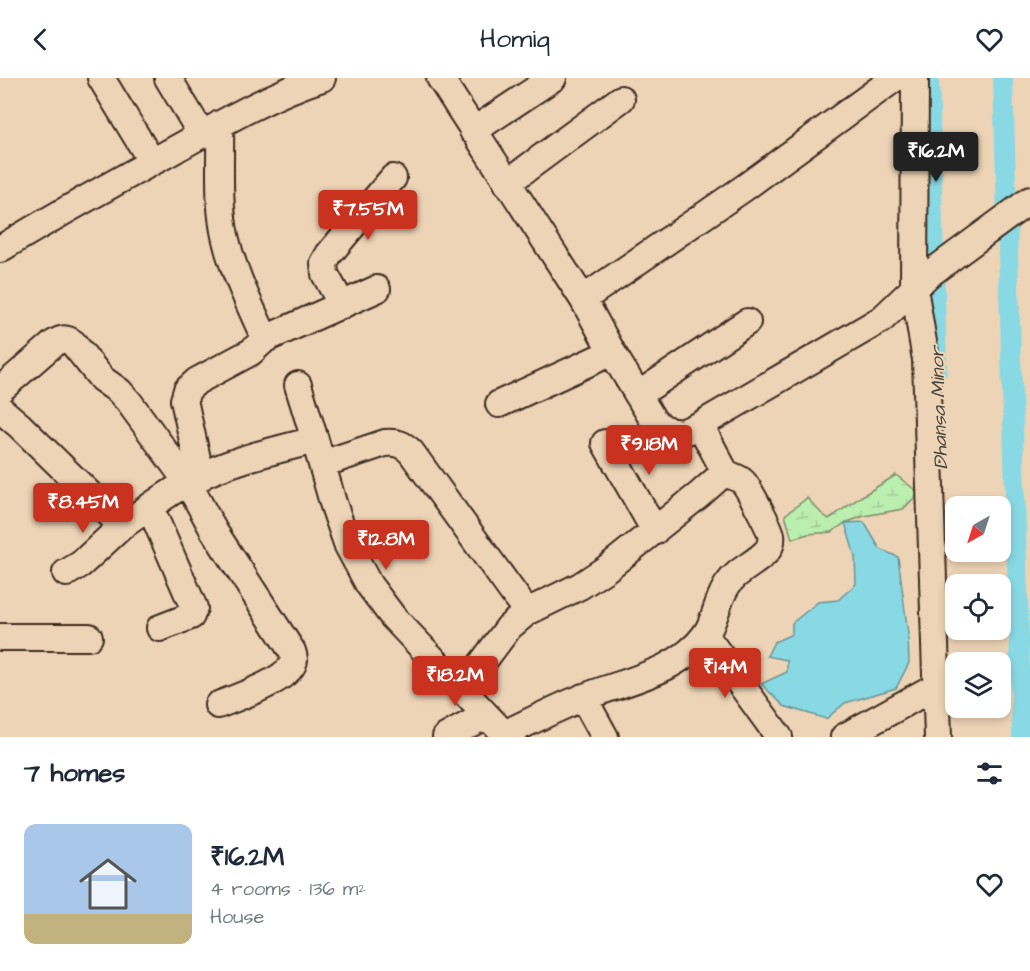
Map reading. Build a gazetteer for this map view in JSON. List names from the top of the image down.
{
  "water": ["Dhansa Minor"],
  "north": "bottom left",
  "page": {
    "header": "Homiq",
    "price": [
      "₹16.2M",
      "₹7.55M",
      "₹9.18M",
      "₹8.45M",
      "₹12.8M",
      "₹14M",
      "₹18.2M"
    ],
    "heading": "7 homes",
    "list": [
      {
        "name": "₹16.2M",
        "note": "4 rooms · 136 m² · House"
      }
    ]
  }
}
